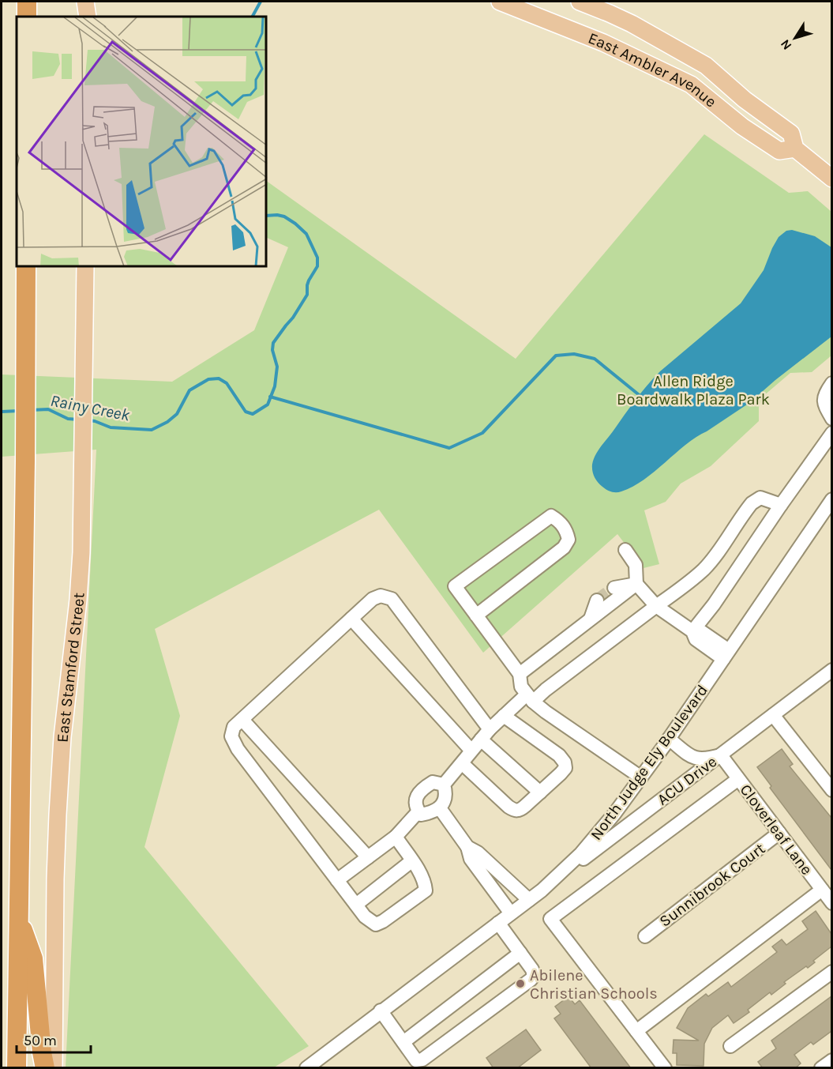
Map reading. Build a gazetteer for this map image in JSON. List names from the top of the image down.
{
  "streets": {
    "main road": ["East Ambler Avenue", "East Stamford Street"],
    "street": [
      "North Judge Ely Boulevard",
      "ACU Drive",
      "Cloverleaf Lane",
      "Sunnibrook Court"
    ]
  },
  "crossings": [
    ["North Judge Ely Boulevard", "ACU Drive"],
    ["ACU Drive", "Cloverleaf Lane"],
    ["Cloverleaf Lane", "Sunnibrook Court"]
  ],
  "water": ["Rainy Creek"],
  "parks": ["Allen Ridge Boardwalk Plaza Park"],
  "places": ["Abilene Christian Schools"],
  "scale_bar": "50 m",
  "north": "bottom left"
}
